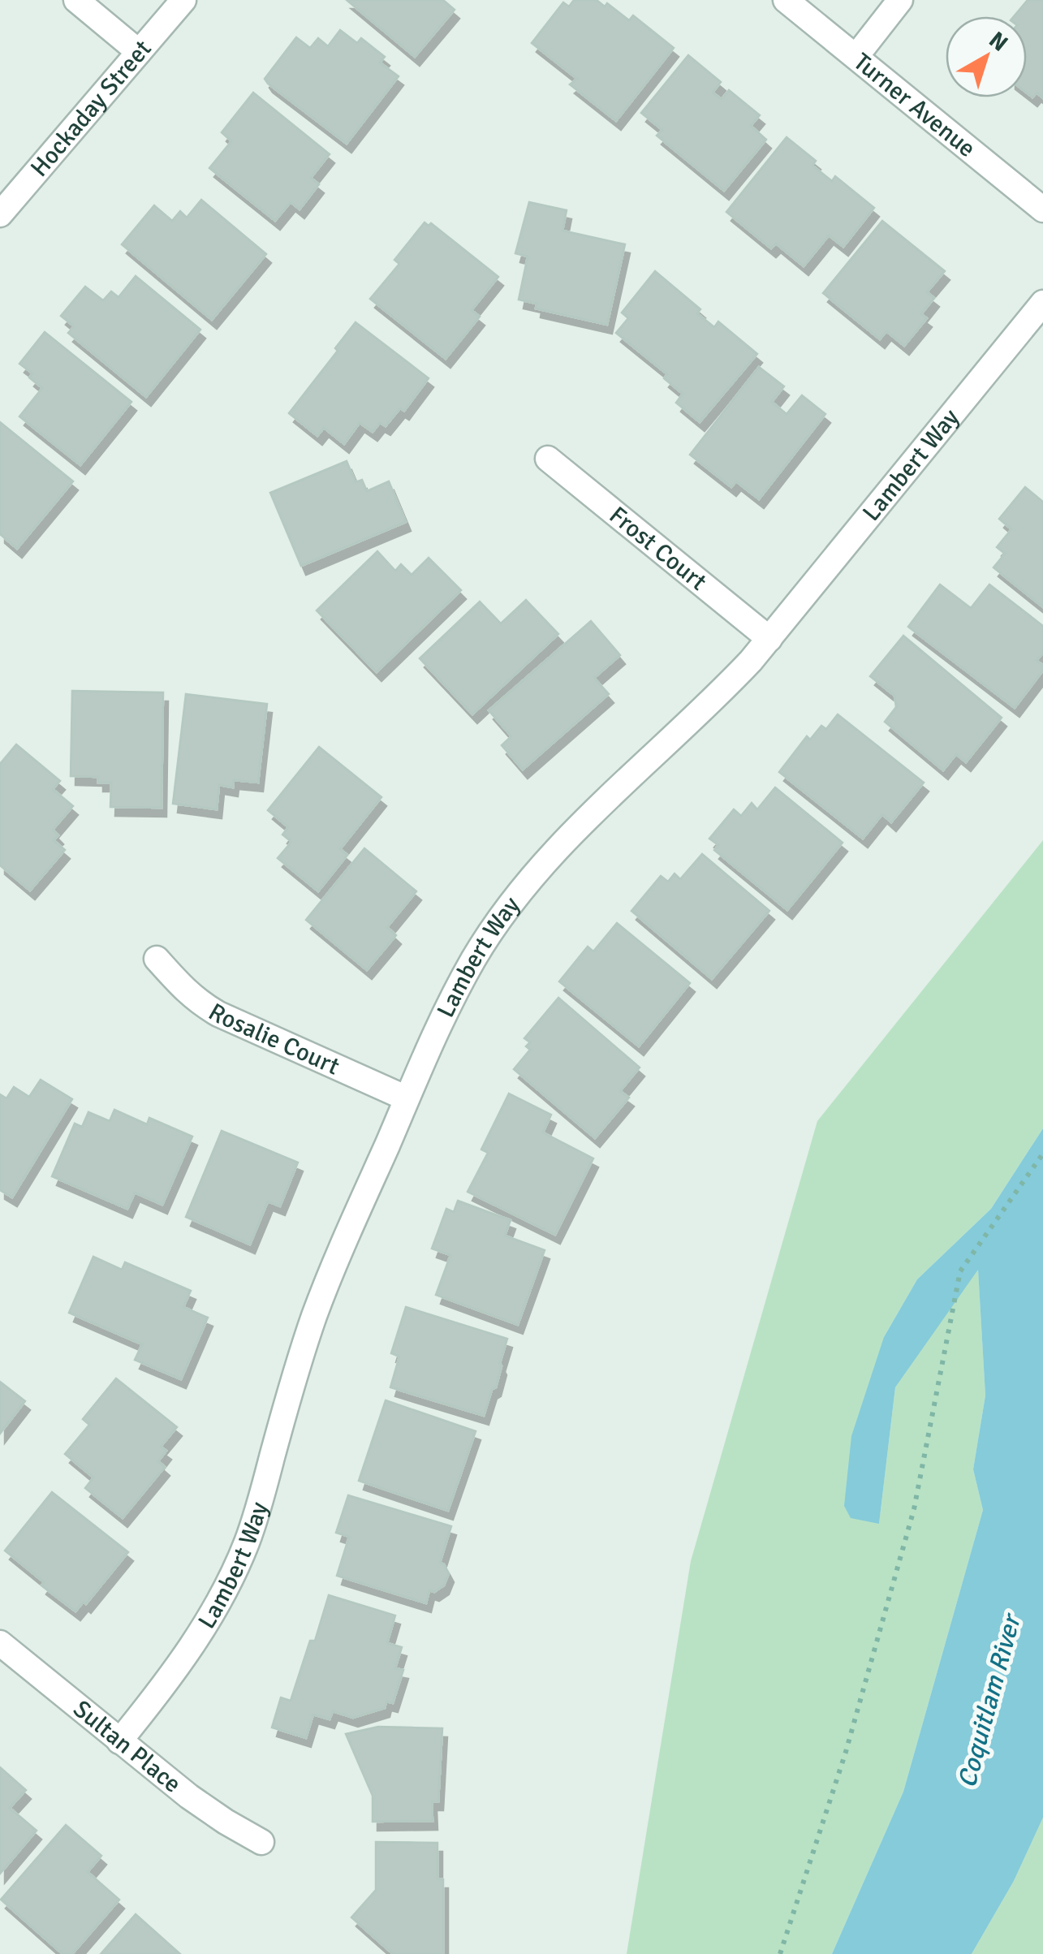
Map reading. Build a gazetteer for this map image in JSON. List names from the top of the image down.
{
  "streets": {
    "street": [
      "Turner Avenue",
      "Hockaday Street",
      "Lambert Way",
      "Frost Court",
      "Rosalie Court",
      "Sultan Place"
    ]
  },
  "crossings": [
    ["Lambert Way", "Frost Court"],
    ["Lambert Way", "Rosalie Court"],
    ["Lambert Way", "Sultan Place"]
  ],
  "water": ["Coquitlam River"],
  "north": "top right"
}
